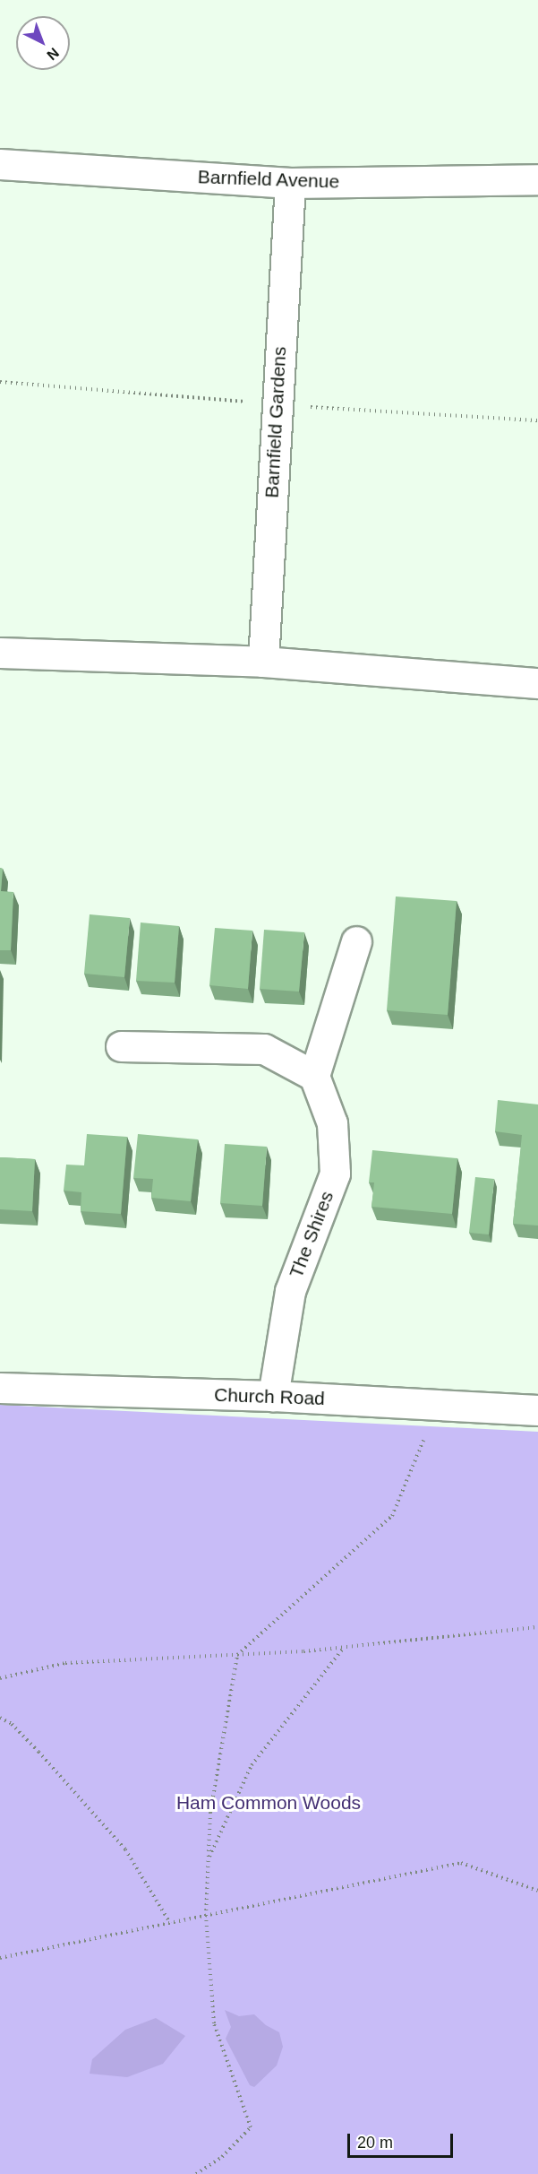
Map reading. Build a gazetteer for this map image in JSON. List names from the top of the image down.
{
  "streets": {
    "street": [
      "Barnfield Avenue",
      "Barnfield Gardens",
      "The Shires",
      "Church Road"
    ]
  },
  "crossings": [
    ["Barnfield Avenue", "Barnfield Gardens"],
    ["The Shires", "Church Road"]
  ],
  "parks": ["Ham Common Woods"],
  "scale_bar": "20 m",
  "north": "bottom right"
}
